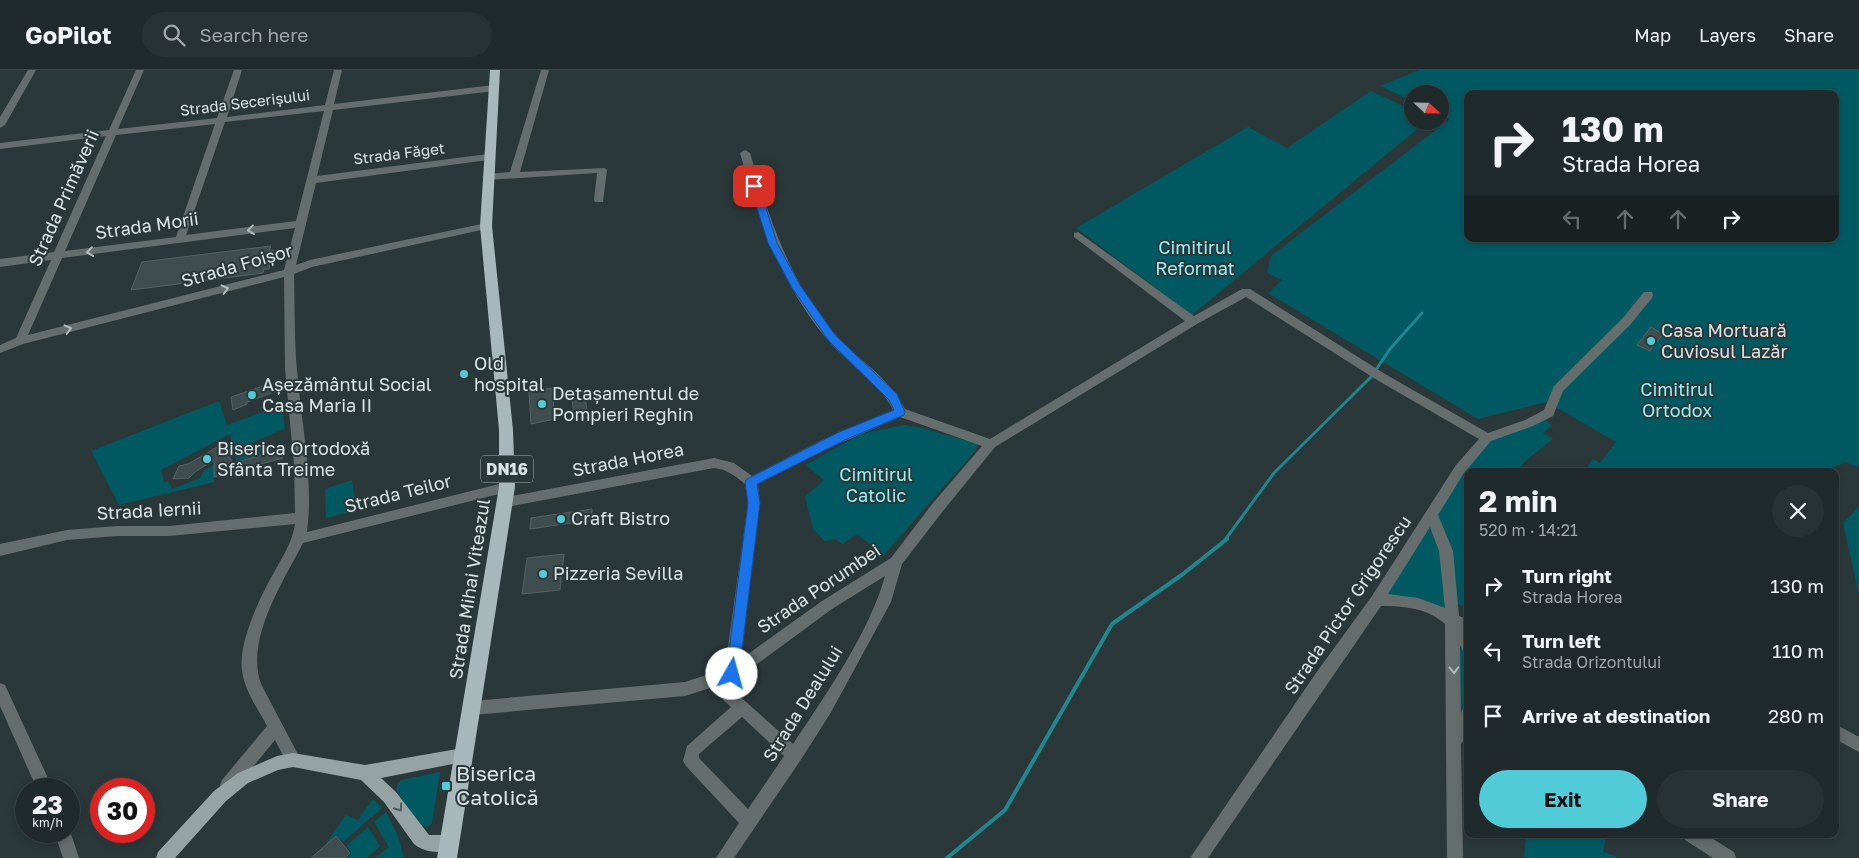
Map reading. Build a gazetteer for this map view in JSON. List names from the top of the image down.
{
  "streets": {
    "highway": ["DN16", "Strada Mihai Viteazul"],
    "street": [
      "Strada Secerișului",
      "Strada Făget",
      "Strada Primăverii",
      "Strada Morii",
      "Strada Foișor",
      "Strada Horea",
      "Strada Teilor",
      "Strada Iernii",
      "Strada Porumbei",
      "Strada Pictor Grigorescu",
      "Strada Dealului"
    ]
  },
  "crossings": [
    ["Strada Secerișului", "Strada Primăverii"],
    ["Strada Secerișului", "Strada Mihai Viteazul"],
    ["Strada Făget", "Strada Mihai Viteazul"],
    ["Strada Primăverii", "Strada Morii"],
    ["Strada Primăverii", "Strada Foișor"],
    ["Strada Foișor", "Strada Mihai Viteazul"],
    ["Strada Horea", "Strada Teilor"],
    ["Strada Horea", "Strada Mihai Viteazul"],
    ["Strada Teilor", "Strada Mihai Viteazul"],
    ["Strada Mihai Viteazul", "Strada Porumbei"],
    ["Strada Porumbei", "Strada Pictor Grigorescu"],
    ["Strada Porumbei", "Strada Dealului"]
  ],
  "one_way": ["Strada Morii", "Strada Foișor"],
  "parks": ["Cimitirul Reformat", "Cimitirul Ortodox", "Cimitirul Catolic"],
  "places": {
    "other": [
      "Casa Mortuară Cuviosul Lazăr",
      "Old hospital",
      "Așezământul Social Casa Maria II",
      "Detașamentul de Pompieri Reghin",
      "Biserica Ortodoxă Sfânta Treime",
      "Craft Bistro",
      "Pizzeria Sevilla"
    ],
    "transit": ["Biserica Catolică"]
  },
  "north": "right",
  "page": {
    "header": "GoPilot",
    "search": "Search here",
    "nav": ["Map", "Layers", "Share"],
    "turn": ["130 m", "Strada Horea"],
    "heading": ["2 min", "520 m · 14:21"],
    "list": [
      {
        "name": "Turn right",
        "note": "Strada Horea",
        "value": "130 m"
      },
      {
        "name": "Turn left",
        "note": "Strada Orizontului",
        "value": "110 m"
      },
      {
        "name": "Arrive at destination",
        "value": "280 m"
      }
    ],
    "buttons": ["Exit", "Share"],
    "speed": "23 km/h",
    "limit": "30"
  }
}
